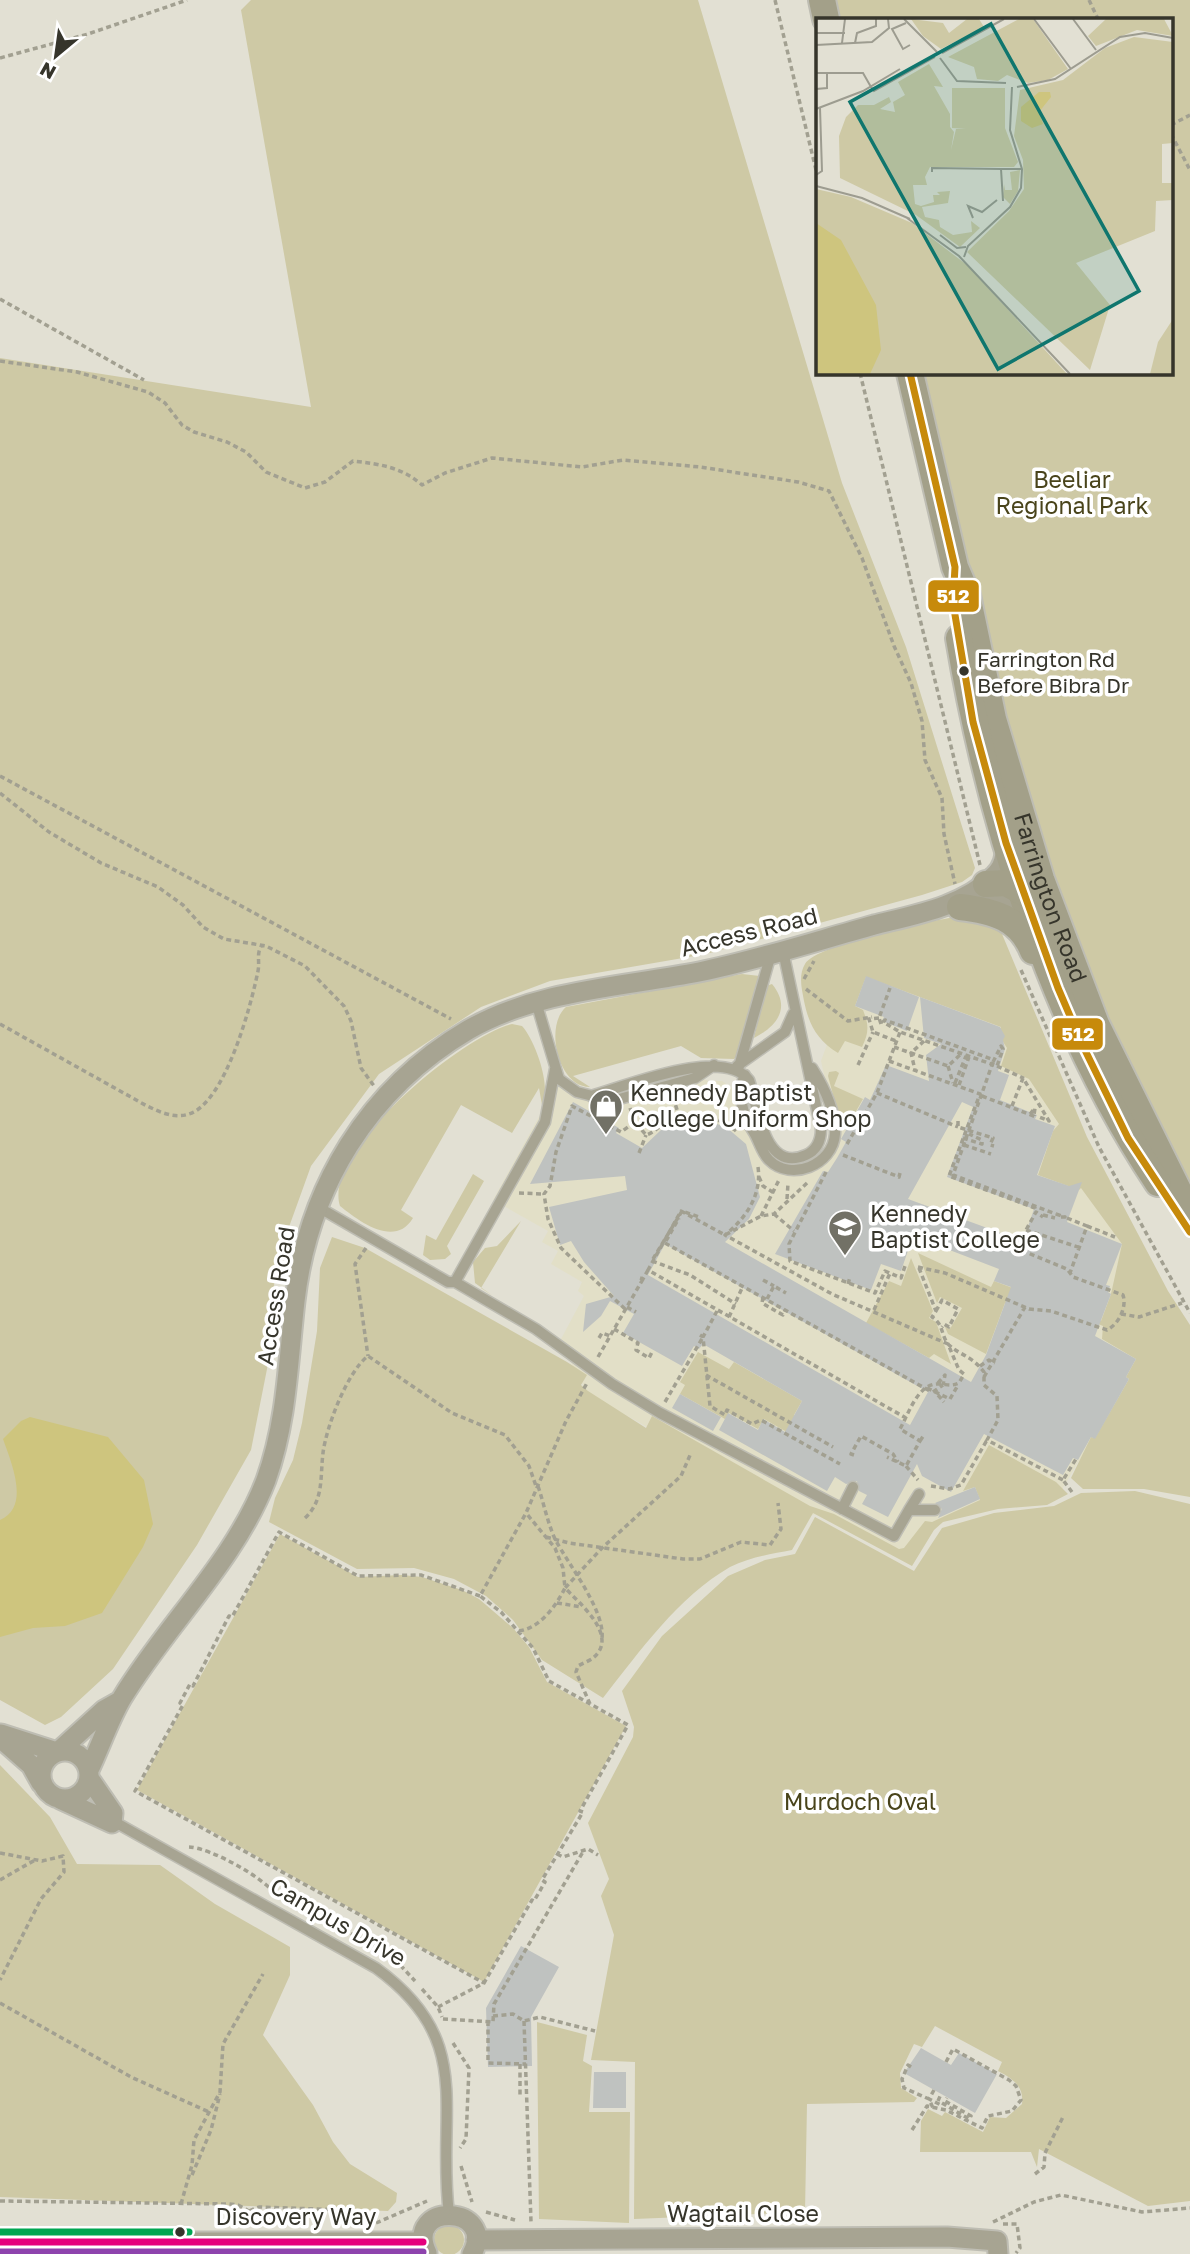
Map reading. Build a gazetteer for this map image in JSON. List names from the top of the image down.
{
  "streets": {
    "main road": ["Farrington Road"],
    "street": ["Access Road", "Wagtail Close", "Discovery Way"],
    "lane": ["Campus Drive"]
  },
  "crossings": [
    ["Farrington Road", "Access Road"],
    ["Campus Drive", "Discovery Way"]
  ],
  "parks": ["Beeliar Regional Park", "Murdoch Oval"],
  "places": {
    "other": ["Farrington Rd Before Bibra Dr"],
    "shop": ["Kennedy Baptist College Uniform Shop"],
    "school or university": ["Kennedy Baptist College"]
  },
  "lines": ["transit line 512"],
  "north": "bottom left"
}
